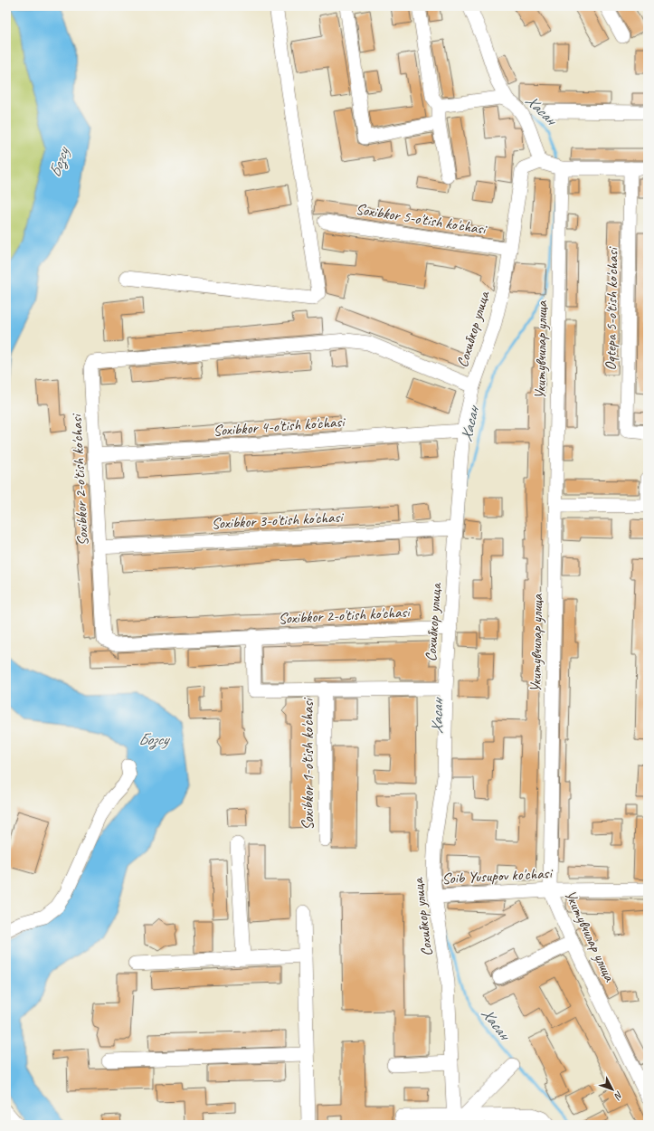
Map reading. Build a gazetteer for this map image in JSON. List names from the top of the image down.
{
  "streets": {
    "street": [
      "Soxibkor 5-o'tish ko'chasi",
      "Oqtepa 5-o'tish ko'chasi",
      "Сохибкор улица",
      "Укитувчилар улица",
      "Soxibkor 4-o'tish ko'chasi",
      "Soxibkor 2-o'tish ko'chasi",
      "Soxibkor 3-o'tish ko'chasi",
      "Soxibkor 1-o'tish ko'chasi",
      "Soib Yusupov ko'chasi"
    ]
  },
  "crossings": [
    ["Soxibkor 5-o'tish ko'chasi", "Сохибкор улица"],
    ["Сохибкор улица", "Укитувчилар улица"],
    ["Сохибкор улица", "Soxibkor 4-o'tish ko'chasi"],
    ["Сохибкор улица", "Soxibkor 2-o'tish ko'chasi"],
    ["Сохибкор улица", "Soxibkor 3-o'tish ko'chasi"],
    ["Сохибкор улица", "Soxibkor 1-o'tish ko'chasi"],
    ["Сохибкор улица", "Soib Yusupov ko'chasi"],
    ["Укитувчилар улица", "Soib Yusupov ko'chasi"],
    ["Soxibkor 4-o'tish ko'chasi", "Soxibkor 2-o'tish ko'chasi"],
    ["Soxibkor 2-o'tish ko'chasi", "Soxibkor 3-o'tish ko'chasi"],
    ["Soxibkor 2-o'tish ko'chasi", "Soxibkor 1-o'tish ko'chasi"]
  ],
  "water": ["Хасан", "Бозсу"],
  "north": "bottom right"
}
